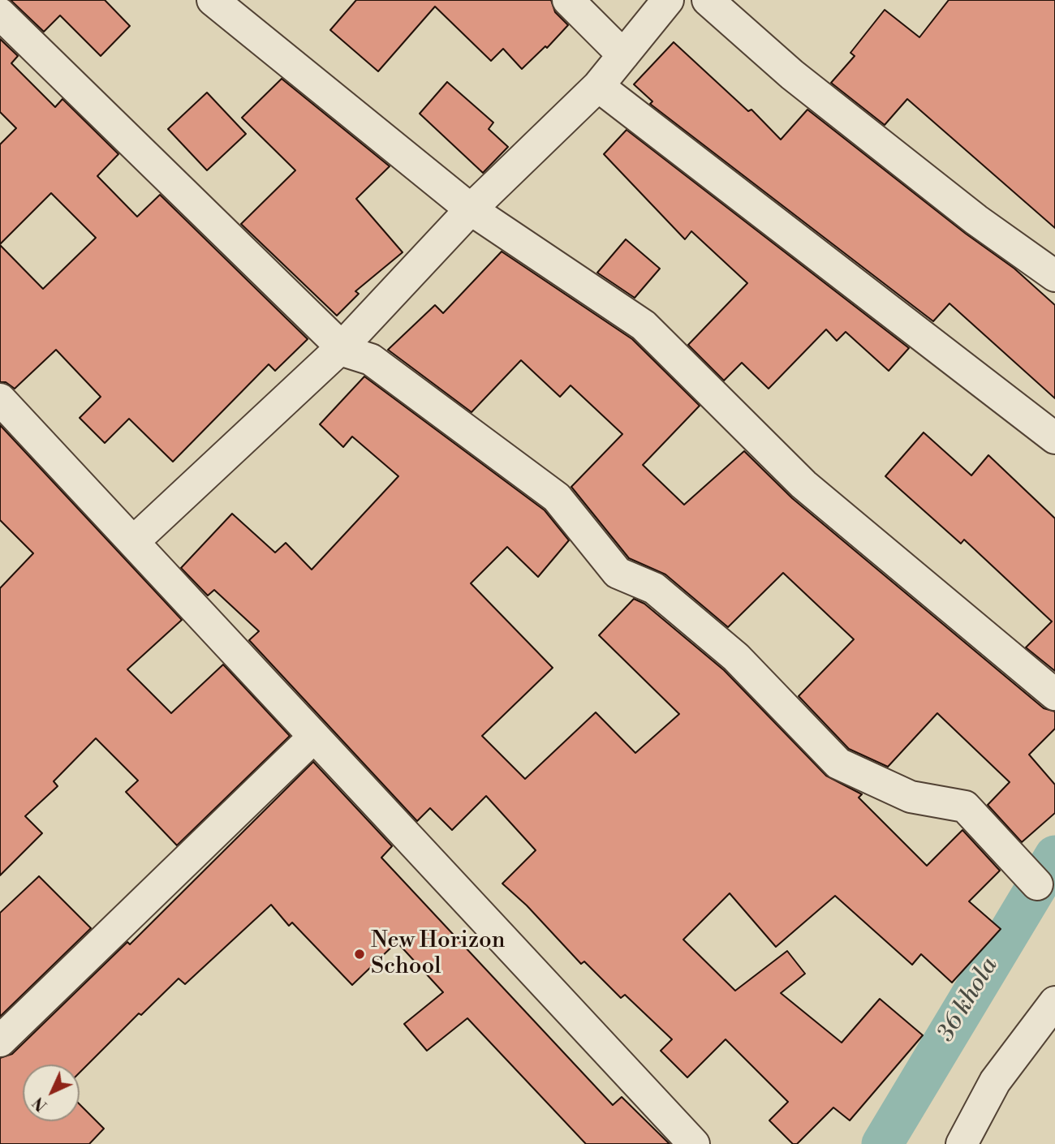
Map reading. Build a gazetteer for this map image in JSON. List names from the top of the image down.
{
  "water": ["36 khola"],
  "places": ["New Horizon School"],
  "north": "bottom left"
}
